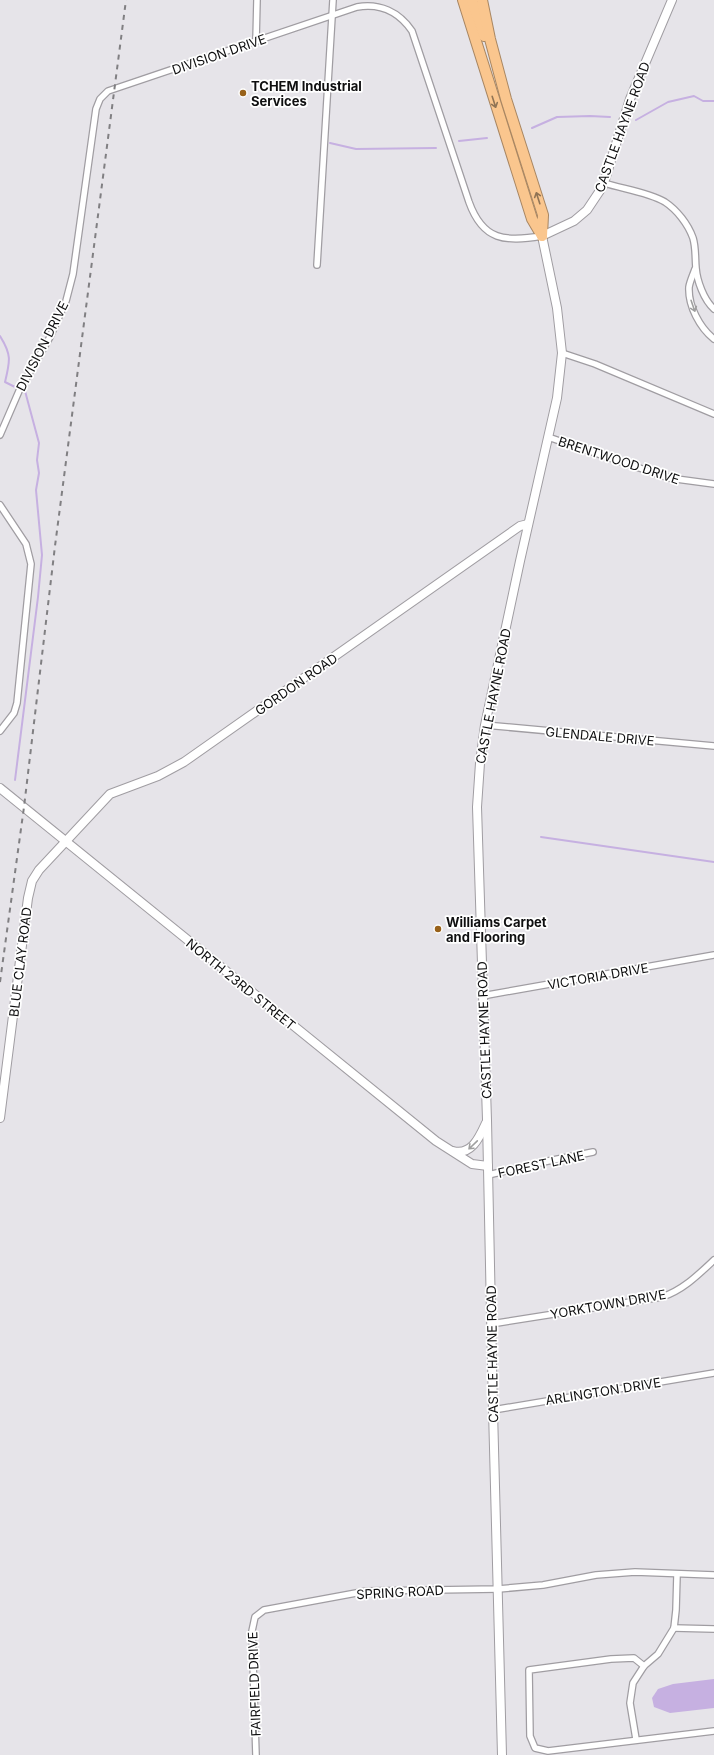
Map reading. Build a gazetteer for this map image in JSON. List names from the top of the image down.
{
  "streets": {
    "main road": [
      "CASTLE HAYNE ROAD",
      "GORDON ROAD",
      "BLUE CLAY ROAD",
      "NORTH 23RD STREET"
    ],
    "street": [
      "DIVISION DRIVE",
      "BRENTWOOD DRIVE",
      "GLENDALE DRIVE",
      "VICTORIA DRIVE",
      "FOREST LANE",
      "YORKTOWN DRIVE",
      "ARLINGTON DRIVE",
      "SPRING ROAD",
      "FAIRFIELD DRIVE"
    ]
  },
  "crossings": [
    ["DIVISION DRIVE", "CASTLE HAYNE ROAD"],
    ["CASTLE HAYNE ROAD", "BRENTWOOD DRIVE"],
    ["CASTLE HAYNE ROAD", "GORDON ROAD"],
    ["CASTLE HAYNE ROAD", "GLENDALE DRIVE"],
    ["CASTLE HAYNE ROAD", "VICTORIA DRIVE"],
    ["CASTLE HAYNE ROAD", "NORTH 23RD STREET"],
    ["CASTLE HAYNE ROAD", "FOREST LANE"],
    ["CASTLE HAYNE ROAD", "YORKTOWN DRIVE"],
    ["CASTLE HAYNE ROAD", "ARLINGTON DRIVE"],
    ["CASTLE HAYNE ROAD", "SPRING ROAD"],
    ["GORDON ROAD", "BLUE CLAY ROAD"],
    ["GORDON ROAD", "NORTH 23RD STREET"],
    ["BLUE CLAY ROAD", "NORTH 23RD STREET"],
    ["SPRING ROAD", "FAIRFIELD DRIVE"]
  ],
  "places": ["TCHEM Industrial Services", "Williams Carpet and Flooring"]
}
